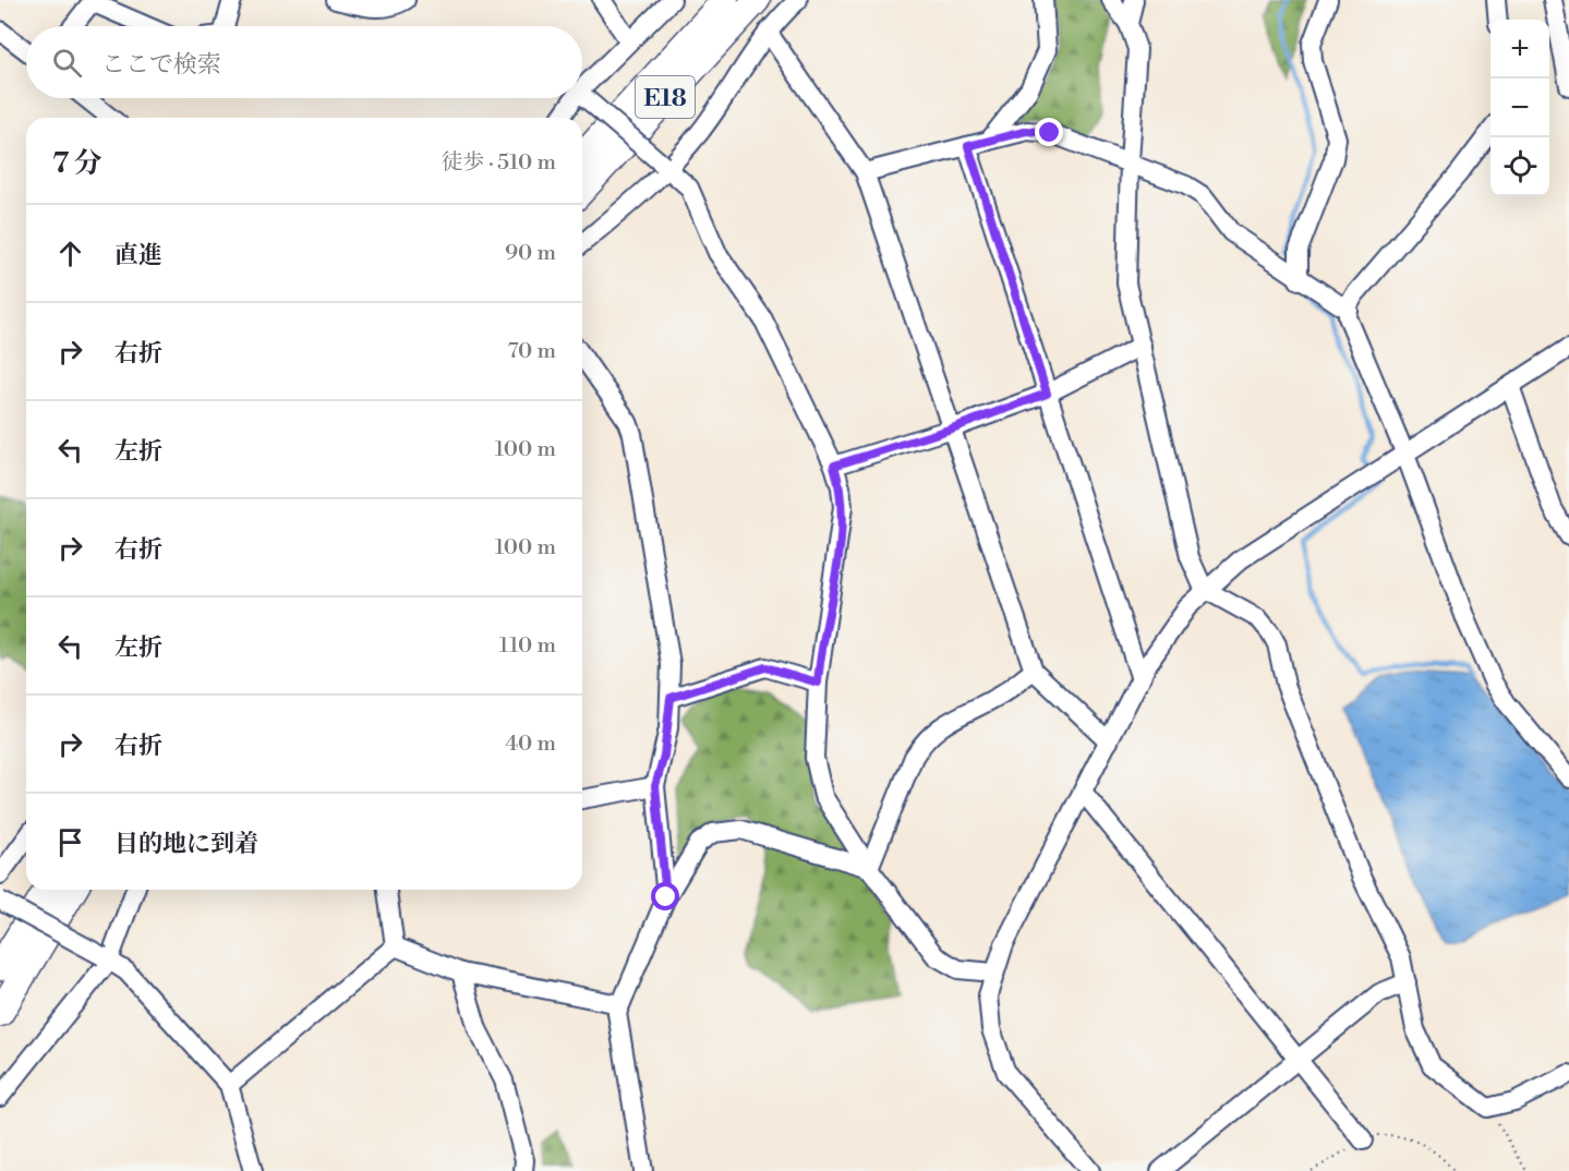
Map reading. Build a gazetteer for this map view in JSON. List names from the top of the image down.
{
  "streets": {
    "highway": ["E18"]
  },
  "page": {
    "map_buttons": ["+", "−"],
    "search": "ここで検索",
    "heading": ["7 分", "徒歩 · 510 m"],
    "list": [
      ["直進", "90 m"],
      ["右折", "70 m"],
      ["左折", "100 m"],
      ["右折", "100 m"],
      ["左折", "110 m"],
      ["右折", "40 m"],
      "目的地に到着"
    ]
  }
}
